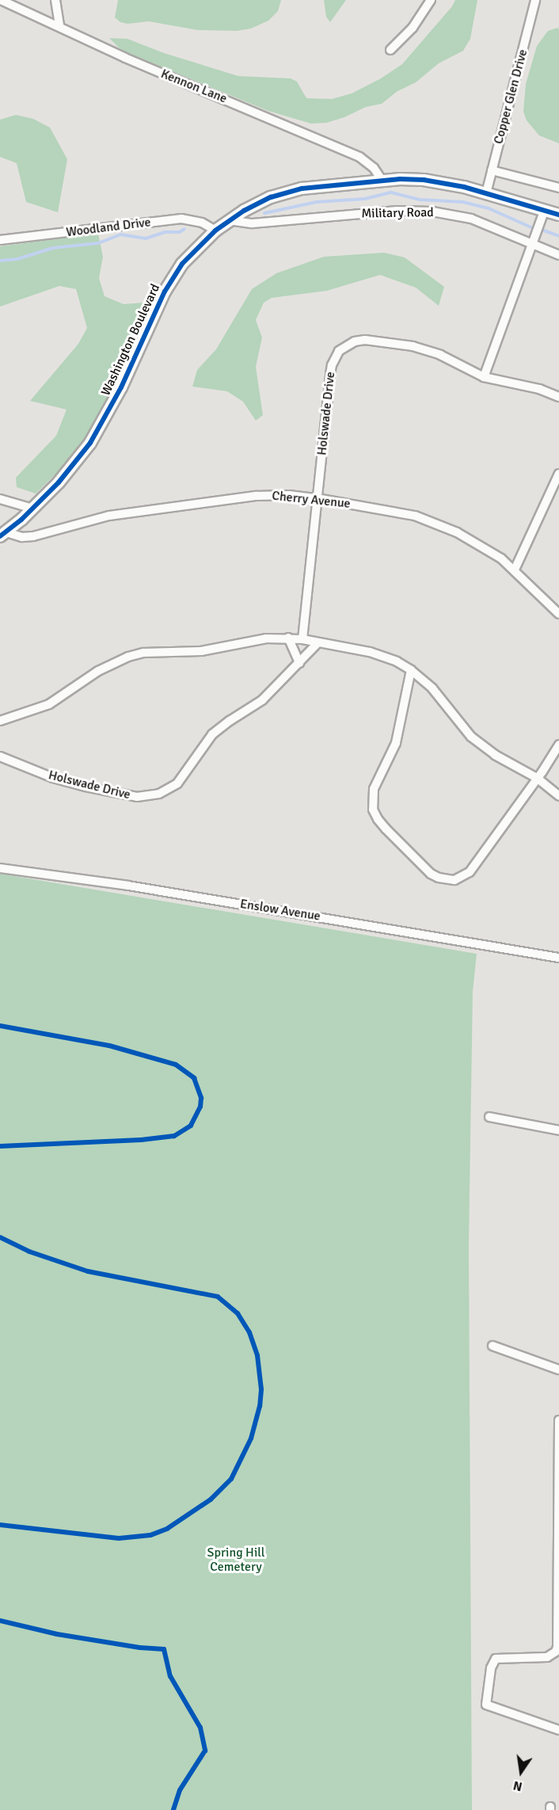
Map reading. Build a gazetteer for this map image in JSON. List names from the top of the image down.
{
  "streets": {
    "street": [
      "Kennon Lane",
      "Copper Glen Drive",
      "Military Road",
      "Woodland Drive",
      "Washington Boulevard",
      "Holswade Drive",
      "Cherry Avenue",
      "Enslow Avenue"
    ]
  },
  "crossings": [
    ["Kennon Lane", "Washington Boulevard"],
    ["Copper Glen Drive", "Washington Boulevard"],
    ["Military Road", "Washington Boulevard"],
    ["Woodland Drive", "Washington Boulevard"],
    ["Washington Boulevard", "Cherry Avenue"],
    ["Holswade Drive", "Cherry Avenue"]
  ],
  "parks": ["Spring Hill Cemetery"],
  "north": "bottom"
}
